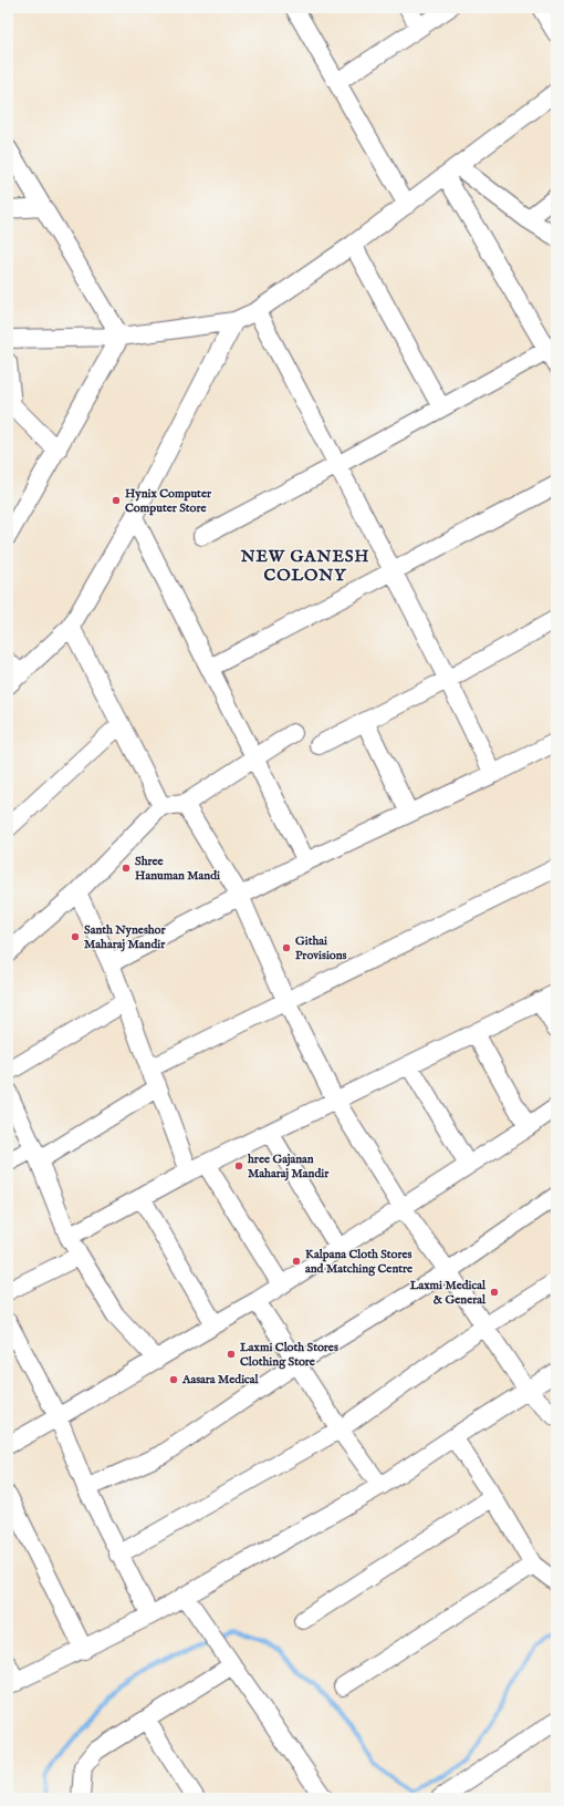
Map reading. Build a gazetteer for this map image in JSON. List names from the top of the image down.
{
  "districts": ["NEW GANESH COLONY"],
  "places": [
    "Hynix Computer Computer Store",
    "Shree Hanuman Mandi",
    "Santh Nyneshor Maharaj Mandir",
    "Githai Provisions",
    "hree Gajanan Maharaj Mandir",
    "Kalpana Cloth Stores and Matching Centre",
    "Laxmi Medical & General",
    "Laxmi Cloth Stores Clothing Store",
    "Aasara Medical"
  ]
}
